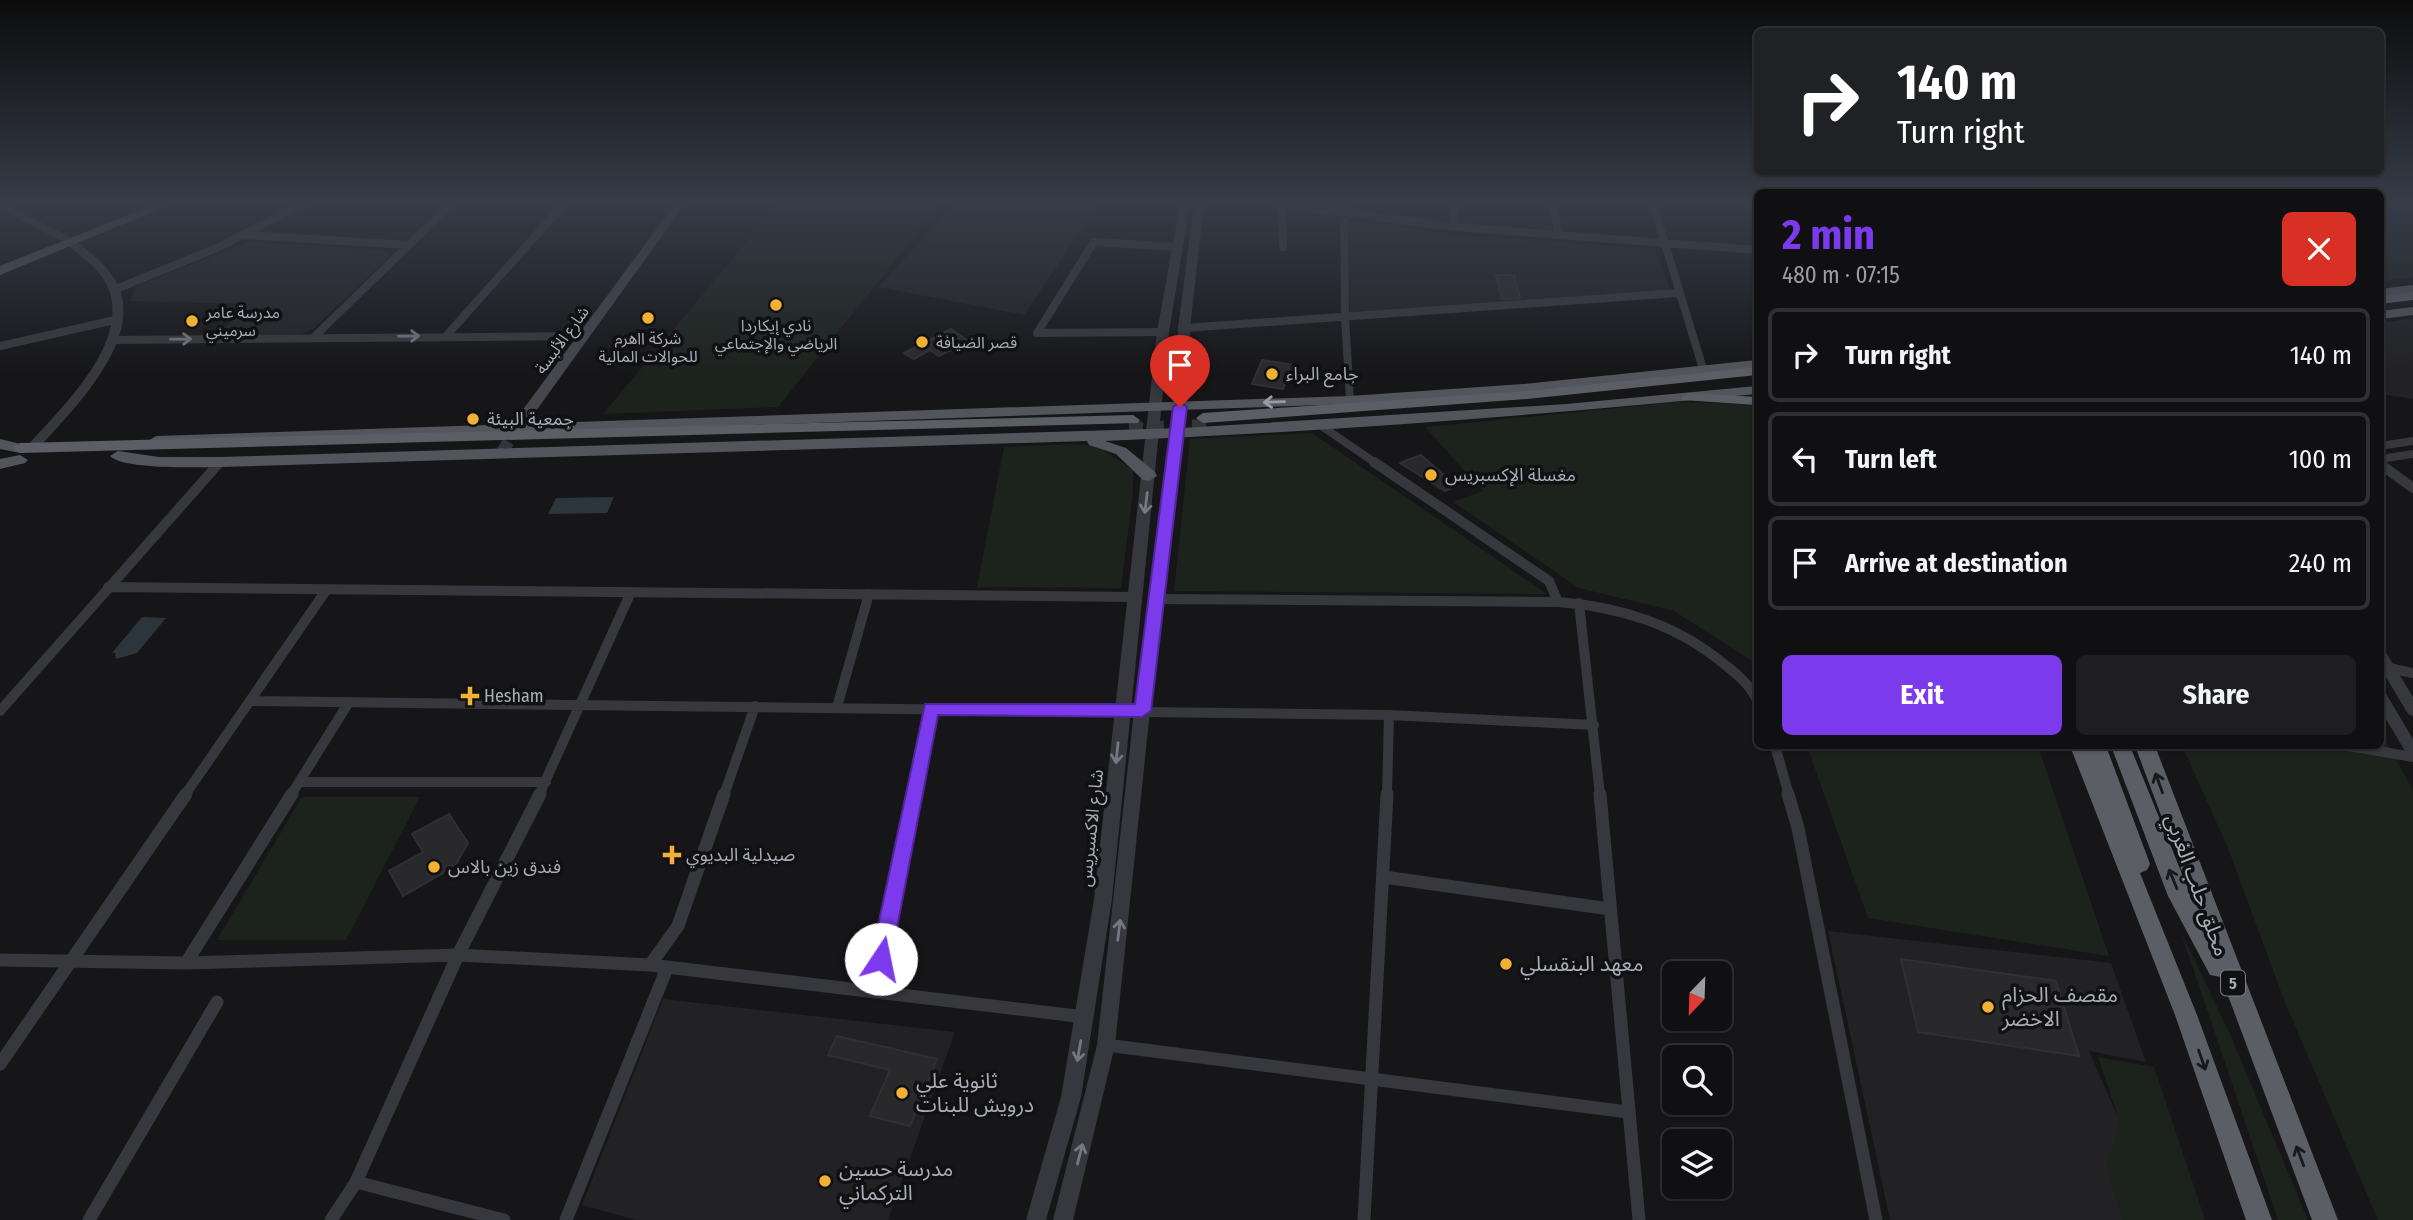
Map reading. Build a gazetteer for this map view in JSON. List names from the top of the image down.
{
  "streets": {
    "highway": ["محلق حلب الغربي", "5"],
    "main road": ["شارع الألبسة"],
    "street": ["شارع الاكسبريس"]
  },
  "places": {
    "other": [
      "نادي إيكاردا الرياضي والإجتماعي",
      "شركة ااهرم للحوالات المالية",
      "مدرسة عامر سرميني",
      "قصر الضيافة",
      "جامع البراء",
      "جمعية البيئة",
      "مغسلة الإكسبريس",
      "فندق زين بالاس",
      "معهد البنقسلي",
      "مقصف الحزام الاخضر",
      "ثانوية علي درويش للبنات",
      "مدرسة حسين التركماني"
    ],
    "health": ["Hesham", "صيدلية البديوي"]
  },
  "north": "bottom left",
  "page": {
    "turn": ["140 m", "Turn right"],
    "heading": ["2 min", "480 m · 07:15"],
    "list": [
      {
        "name": "Turn right",
        "value": "140 m"
      },
      {
        "name": "Turn left",
        "value": "100 m"
      },
      {
        "name": "Arrive at destination",
        "value": "240 m"
      }
    ],
    "buttons": ["Exit", "Share"]
  }
}
